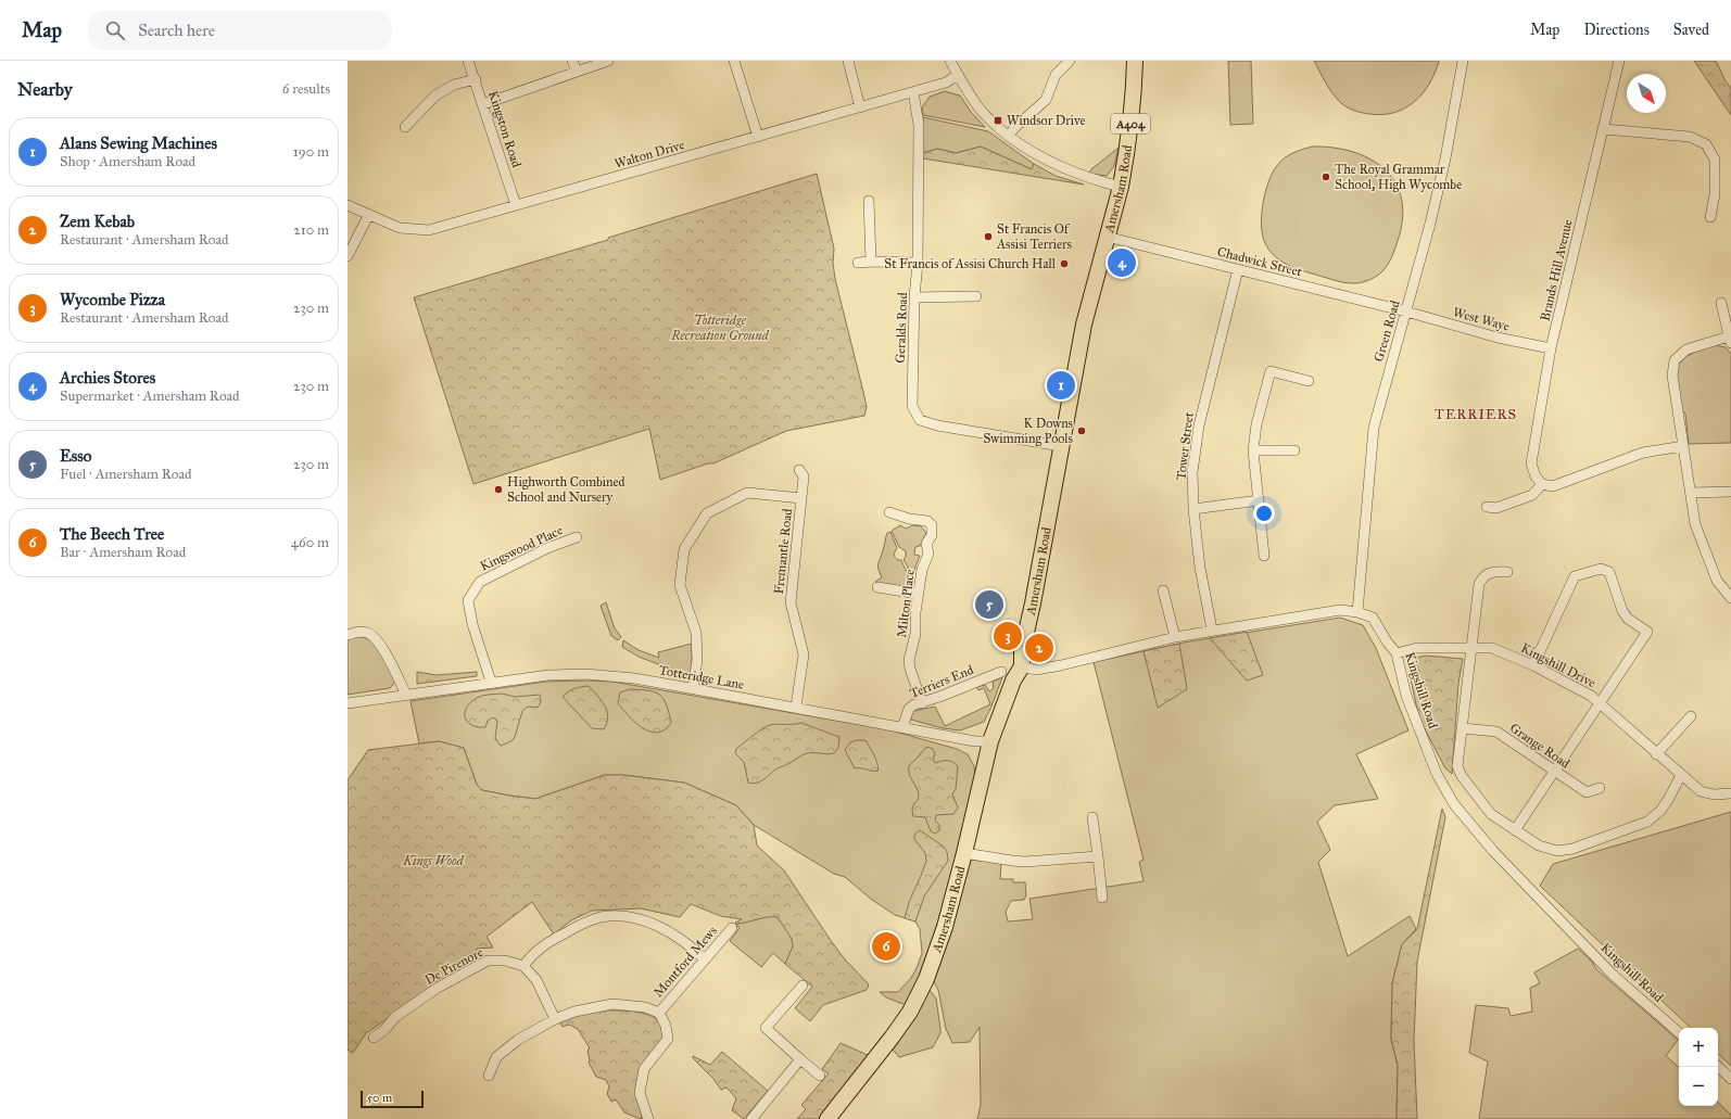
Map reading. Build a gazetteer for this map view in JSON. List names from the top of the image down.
{
  "streets": {
    "main road": ["A404", "Amersham Road"],
    "street": [
      "Kingston Road",
      "Walton Drive",
      "Chadwick Street",
      "Brands Hill Avenue",
      "West Waye",
      "Geralds Road",
      "Green Road",
      "Tower Street",
      "Kingswood Place",
      "Fremantle Road",
      "Milton Place",
      "Kingshill Drive",
      "Totteridge Lane",
      "Terriers End",
      "Kingshill Road",
      "Grange Road",
      "Montford Mews",
      "De Pirenore"
    ]
  },
  "crossings": [
    ["Kingston Road", "Walton Drive"],
    ["Walton Drive", "Geralds Road"],
    ["Amersham Road", "Chadwick Street"],
    ["Amersham Road", "Geralds Road"],
    ["Amersham Road", "Totteridge Lane"],
    ["Amersham Road", "Kingshill Road"],
    ["Chadwick Street", "West Waye"],
    ["Chadwick Street", "Green Road"],
    ["Chadwick Street", "Tower Street"],
    ["Brands Hill Avenue", "West Waye"],
    ["West Waye", "Green Road"],
    ["Green Road", "Kingshill Road"],
    ["Tower Street", "Kingshill Road"],
    ["Kingswood Place", "Totteridge Lane"],
    ["Fremantle Road", "Totteridge Lane"],
    ["Milton Place", "Terriers End"],
    ["Kingshill Drive", "Kingshill Road"],
    ["Totteridge Lane", "Terriers End"]
  ],
  "districts": ["TERRIERS"],
  "parks": ["Totteridge Recreation Ground", "Kings Wood"],
  "places": {
    "transit": ["Windsor Drive"],
    "other": [
      "The Royal Grammar School, High Wycombe",
      "St Francis Of Assisi Terriers",
      "St Francis of Assisi Church Hall",
      "K Downs Swimming Pools",
      "Highworth Combined School and Nursery"
    ]
  },
  "scale_bar": "50 m",
  "north": "bottom right",
  "page": {
    "header": "Map",
    "search": "Search here",
    "nav": ["Map", "Directions", "Saved"],
    "heading": ["Nearby", "6 results"],
    "list": [
      {
        "mark": "1",
        "name": "Alans Sewing Machines",
        "note": "Shop · Amersham Road",
        "value": "190 m"
      },
      {
        "mark": "2",
        "name": "Zem Kebab",
        "note": "Restaurant · Amersham Road",
        "value": "210 m"
      },
      {
        "mark": "3",
        "name": "Wycombe Pizza",
        "note": "Restaurant · Amersham Road",
        "value": "230 m"
      },
      {
        "mark": "4",
        "name": "Archies Stores",
        "note": "Supermarket · Amersham Road",
        "value": "230 m"
      },
      {
        "mark": "5",
        "name": "Esso",
        "note": "Fuel · Amersham Road",
        "value": "230 m"
      },
      {
        "mark": "6",
        "name": "The Beech Tree",
        "note": "Bar · Amersham Road",
        "value": "460 m"
      }
    ],
    "pins": [
      "4",
      "1",
      "5",
      "3",
      "2",
      "6"
    ],
    "map_buttons": ["+", "−"],
    "scale": "50 m"
  }
}
